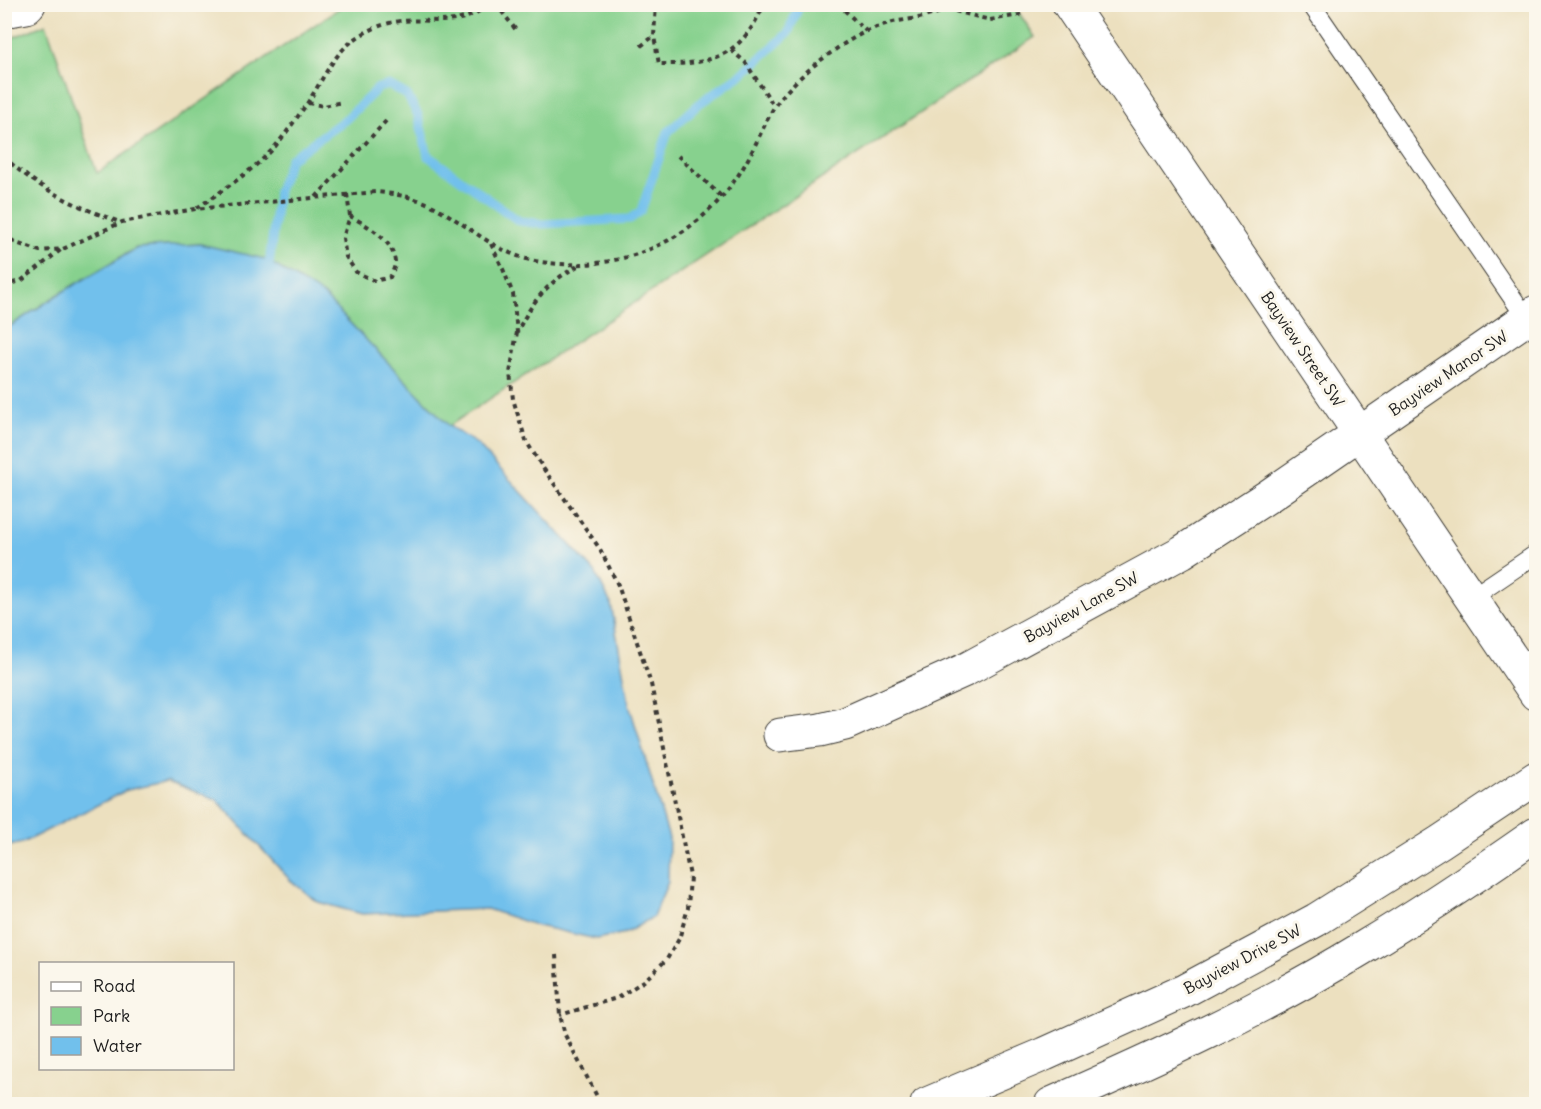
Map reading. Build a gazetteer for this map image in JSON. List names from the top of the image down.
{
  "streets": {
    "street": [
      "Bayview Street SW",
      "Bayview Manor SW",
      "Bayview Lane SW",
      "Bayview Drive SW"
    ]
  },
  "crossings": [
    ["Bayview Street SW", "Bayview Manor SW"],
    ["Bayview Street SW", "Bayview Lane SW"],
    ["Bayview Manor SW", "Bayview Lane SW"]
  ],
  "legend": ["Road", "Park", "Water"]
}
